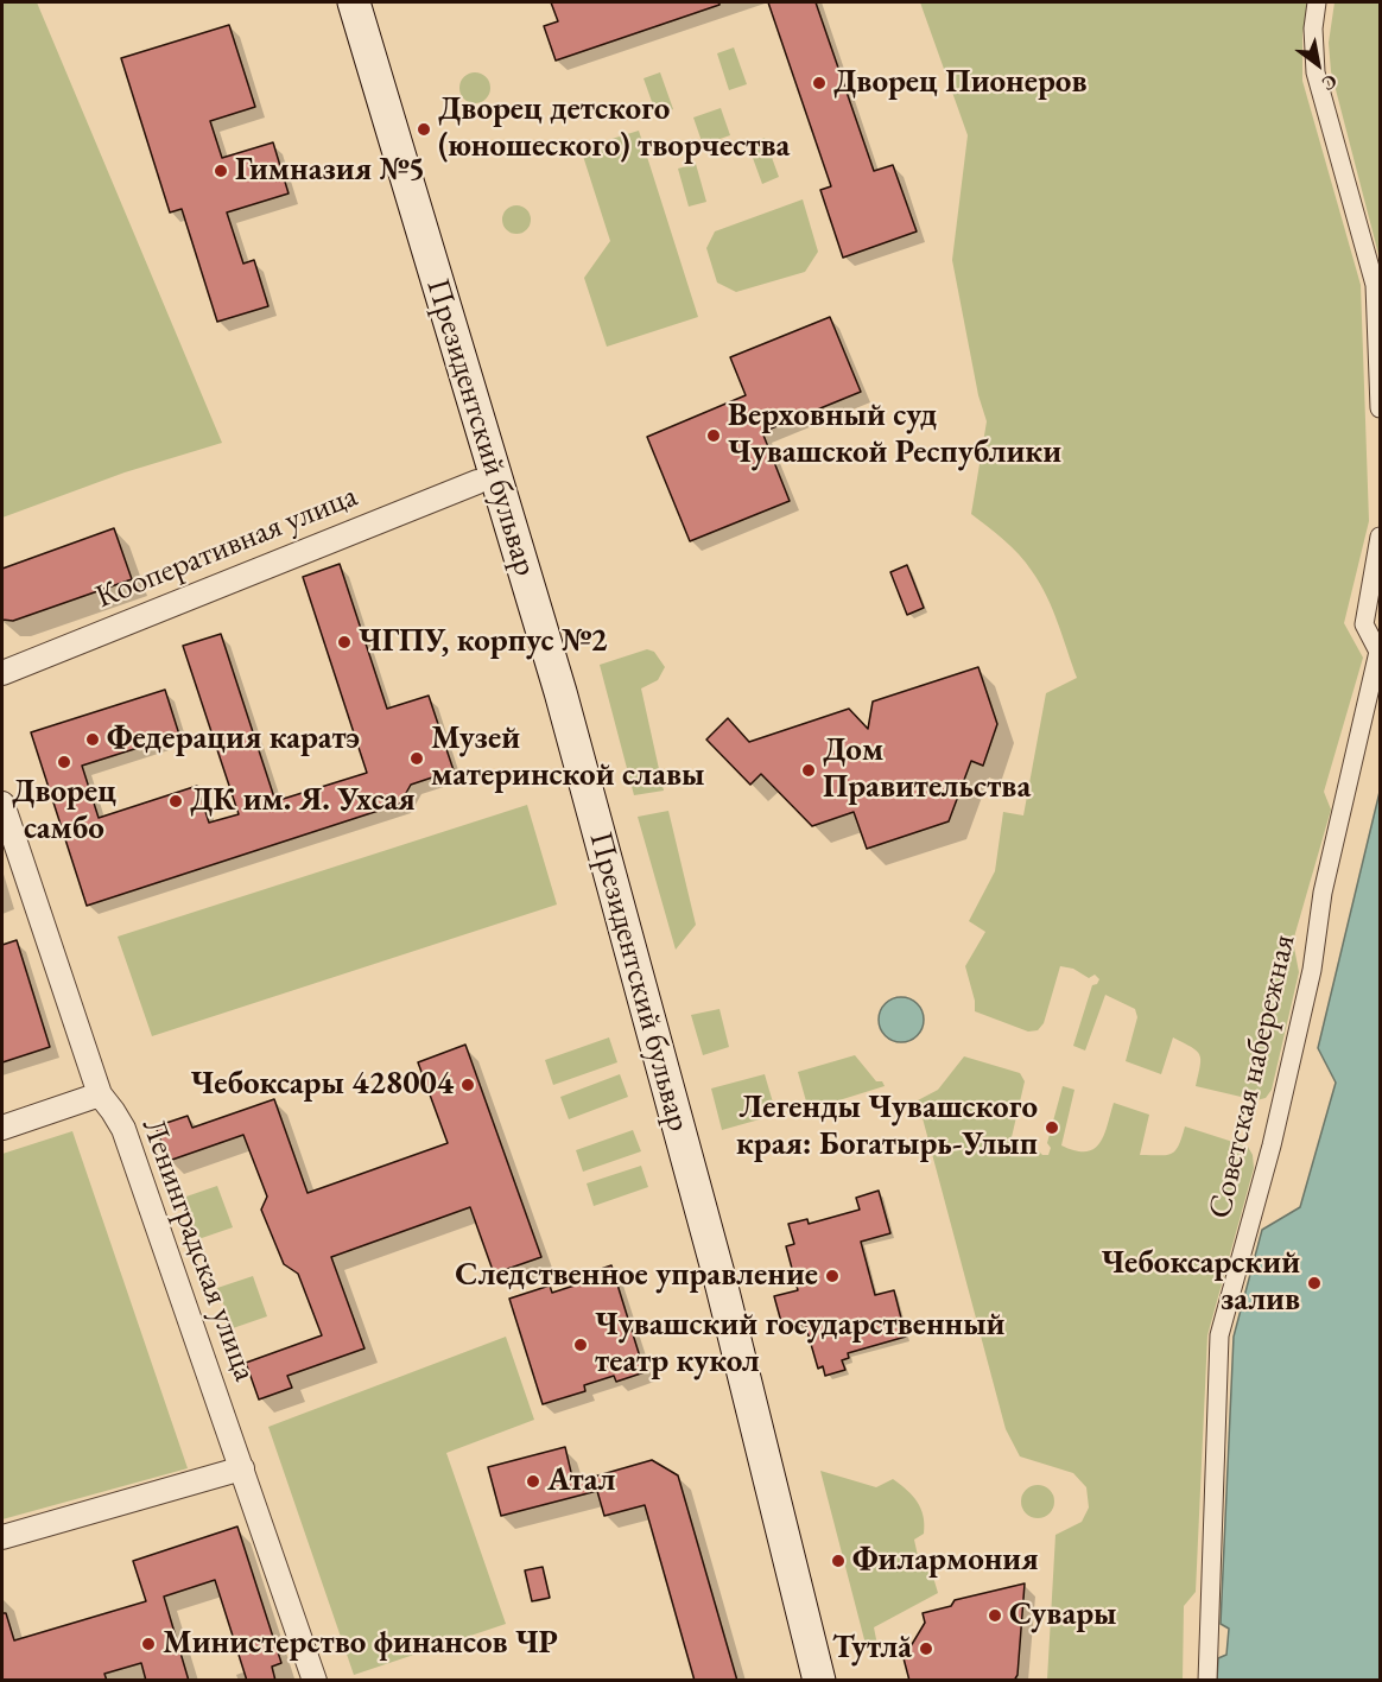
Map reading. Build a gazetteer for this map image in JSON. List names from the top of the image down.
{
  "streets": {
    "main road": ["Президентский бульвар"],
    "street": ["Кооперативная улица", "Советская набережная", "Ленинградская улица"]
  },
  "crossings": [
    ["Президентский бульвар", "Кооперативная улица"]
  ],
  "places": [
    "Дворец Пионеров",
    "Дворец детского (юношеского) творчества",
    "Гимназия №5",
    "Верховный суд Чувашской Республики",
    "ЧГПУ, корпус №2",
    "Федерация каратэ",
    "Музей материнской славы",
    "Дворец самбо",
    "Дом Правительства",
    "ДК им. Я. Ухсая",
    "Чебоксары 428004",
    "Легенды Чувашского края: Богатырь-Улып",
    "Следственное управление",
    "Чебоксарский залив",
    "Чувашский государственный театр кукол",
    "Атал",
    "Филармония",
    "Сувары",
    "Министерство финансов ЧР",
    "Тутлӑ"
  ],
  "north": "bottom right"
}
